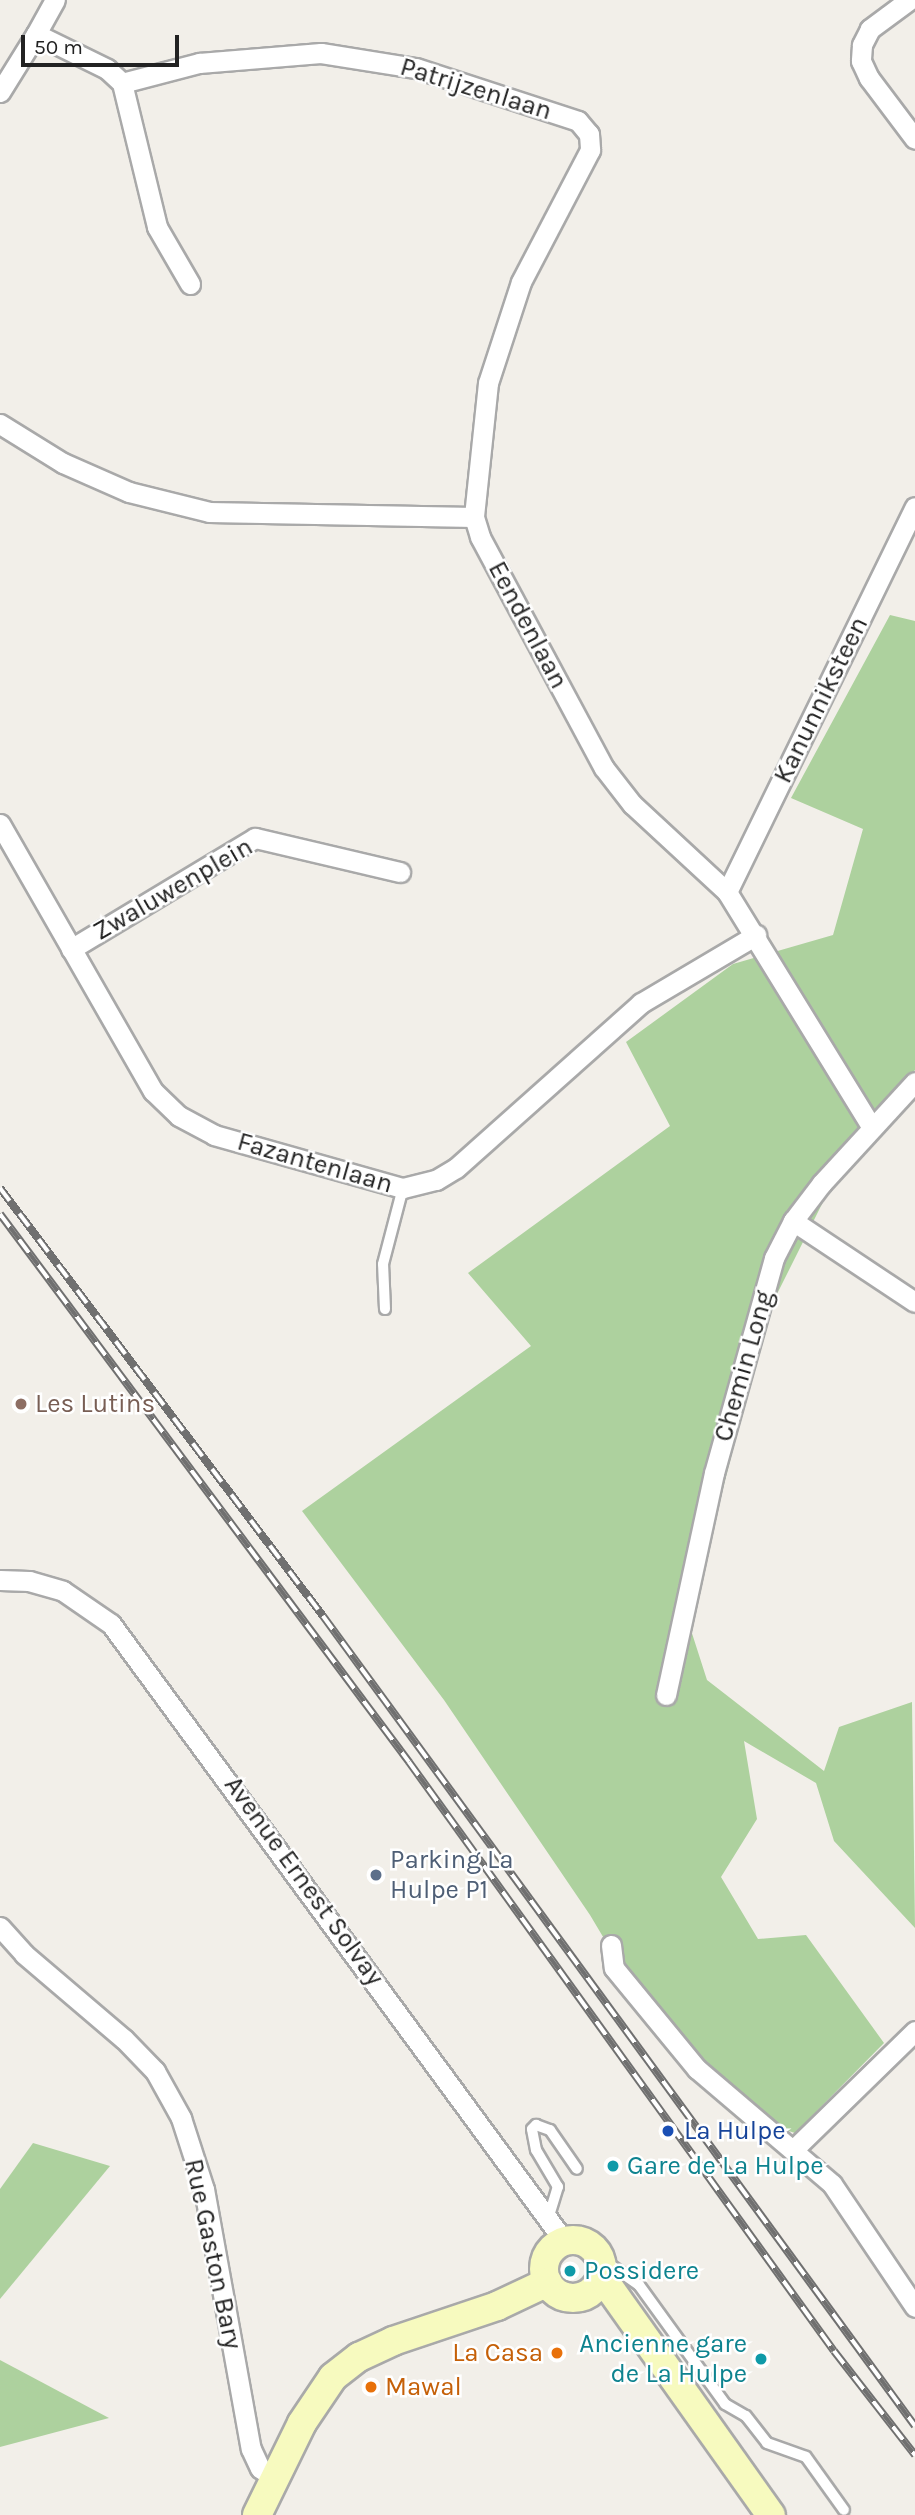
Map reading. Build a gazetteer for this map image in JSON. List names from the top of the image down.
{
  "streets": {
    "street": [
      "Patrijzenlaan",
      "Eendenlaan",
      "Kanunniksteen",
      "Zwaluwenplein",
      "Fazantenlaan",
      "Chemin Long",
      "Avenue Ernest Solvay",
      "Rue Gaston Bary"
    ]
  },
  "crossings": [
    ["Patrijzenlaan", "Eendenlaan"],
    ["Eendenlaan", "Kanunniksteen"],
    ["Eendenlaan", "Fazantenlaan"],
    ["Eendenlaan", "Chemin Long"],
    ["Zwaluwenplein", "Fazantenlaan"]
  ],
  "places": [
    "Les Lutins",
    "Parking La Hulpe P1",
    "La Hulpe",
    "Gare de La Hulpe",
    "Possidere",
    "La Casa",
    "Ancienne gare de La Hulpe",
    "Mawal"
  ],
  "scale_bar": "50 m"
}
